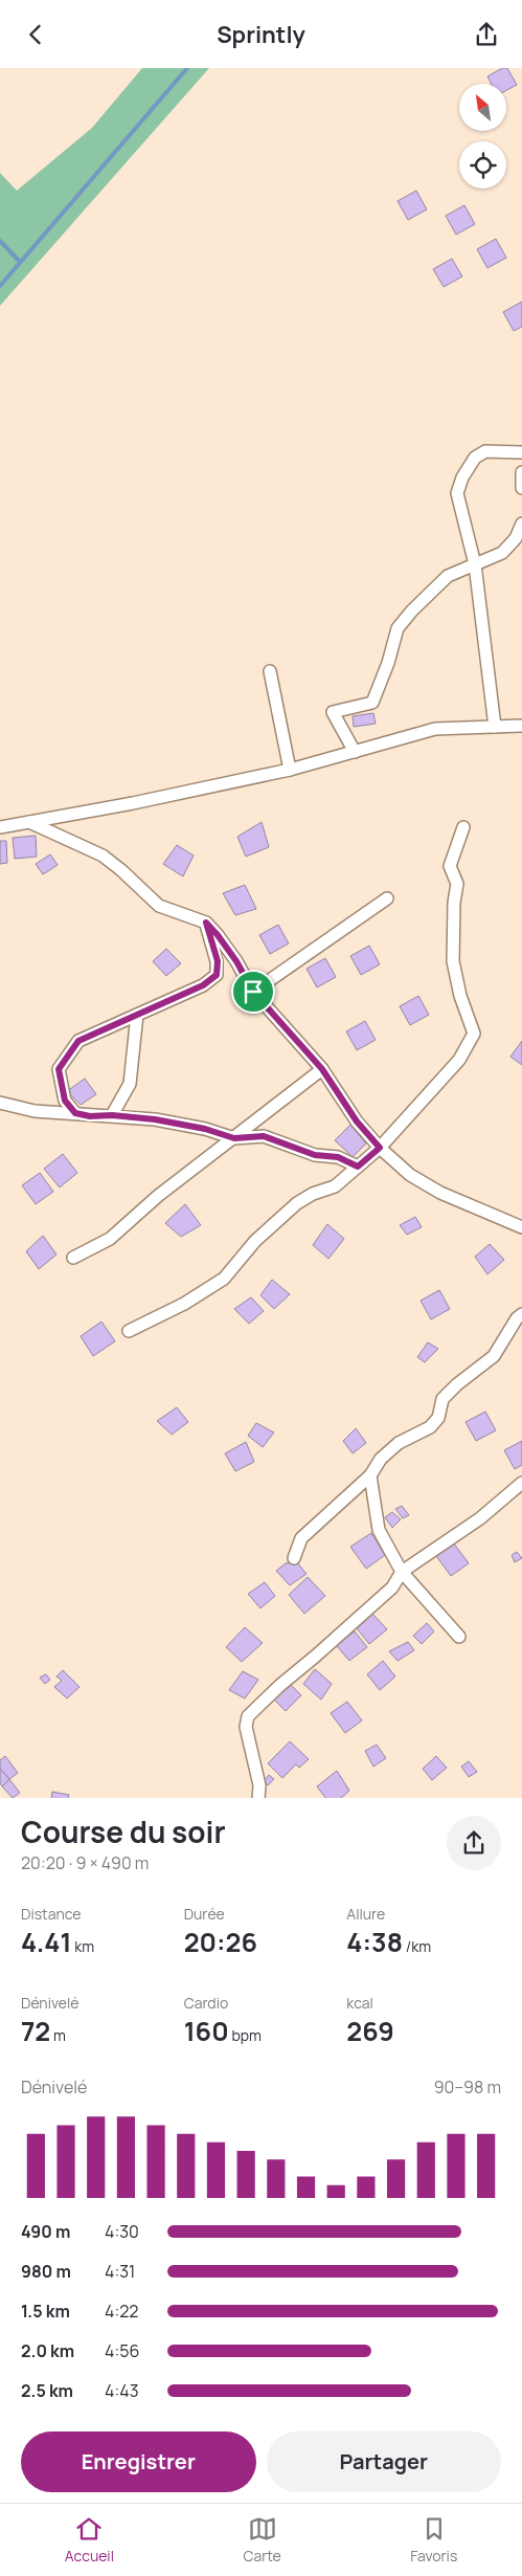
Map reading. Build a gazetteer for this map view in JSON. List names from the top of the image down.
{
  "north": "top left",
  "page": {
    "header": "Sprintly",
    "heading": ["Course du soir", "20:20 · 9 × 490 m"],
    "stats": [
      ["Distance", "4.41 km"],
      ["Durée", "20:26"],
      ["Allure", "4:38 /km"],
      ["Dénivelé", "72 m"],
      ["Cardio", "160 bpm"],
      ["kcal", "269"]
    ],
    "chart": ["Dénivelé", "90–98 m"],
    "list": [
      {
        "name": "490 m",
        "note": "4:30"
      },
      {
        "name": "980 m",
        "note": "4:31"
      },
      {
        "name": "1.5 km",
        "note": "4:22"
      },
      {
        "name": "2.0 km",
        "note": "4:56"
      },
      {
        "name": "2.5 km",
        "note": "4:43"
      }
    ],
    "buttons": ["Enregistrer", "Partager"],
    "tabs": ["Accueil", "Carte", "Favoris"]
  }
}
